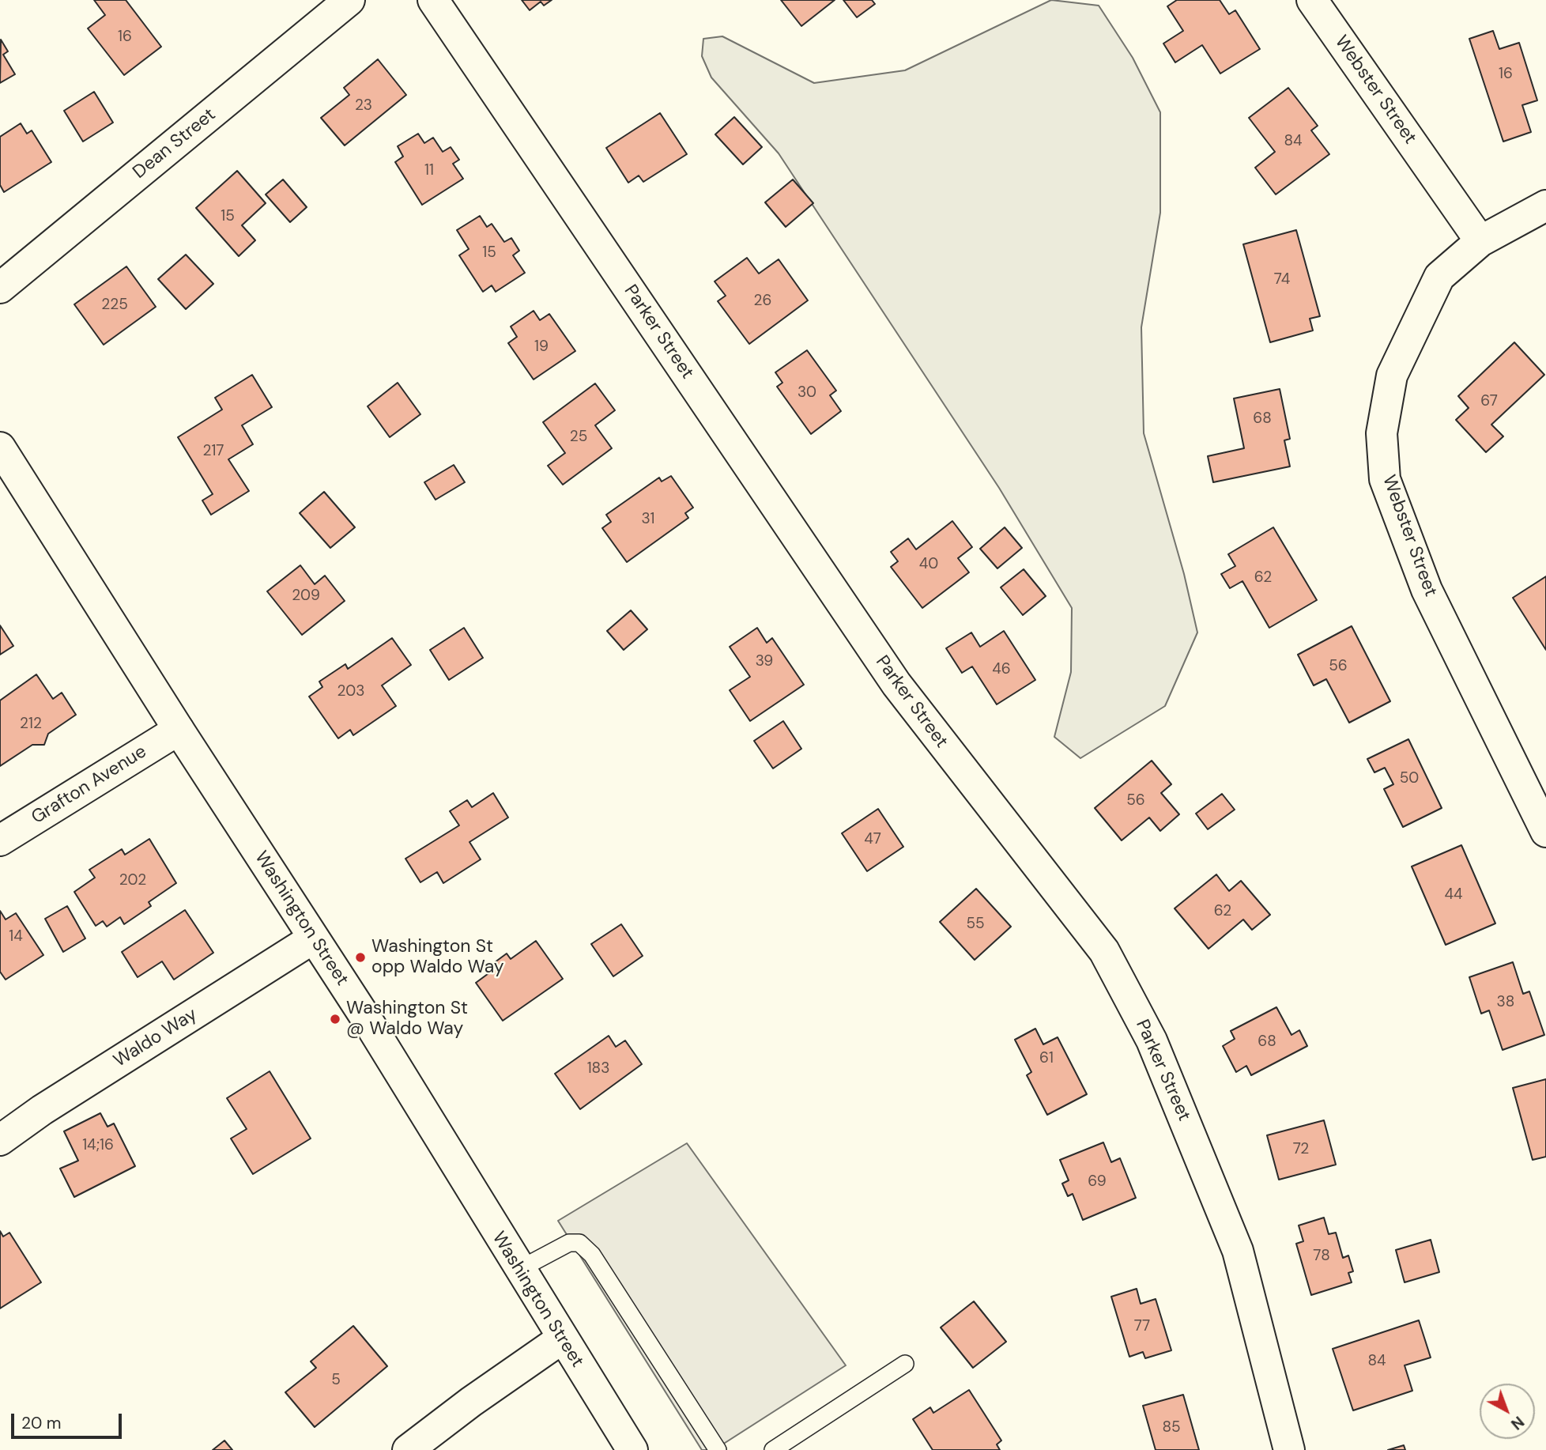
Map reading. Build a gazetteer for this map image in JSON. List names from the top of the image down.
{
  "streets": {
    "street": [
      "Webster Street",
      "Dean Street",
      "Parker Street",
      "Grafton Avenue",
      "Washington Street",
      "Waldo Way"
    ]
  },
  "crossings": [
    ["Grafton Avenue", "Washington Street"],
    ["Washington Street", "Waldo Way"]
  ],
  "places": ["Washington St opp Waldo Way", "Washington St @ Waldo Way"],
  "house_numbers": [
    "16",
    "16",
    "23",
    "84",
    "11",
    "15",
    "15",
    "74",
    "26",
    "225",
    "19",
    "30",
    "67",
    "68",
    "25",
    "217",
    "31",
    "40",
    "62",
    "209",
    "39",
    "56",
    "46",
    "203",
    "212",
    "50",
    "56",
    "47",
    "202",
    "44",
    "62",
    "55",
    "14",
    "38",
    "68",
    "61",
    "183",
    "14;16",
    "72",
    "69",
    "78",
    "77",
    "84",
    "5",
    "85"
  ],
  "scale_bar": "20 m",
  "north": "bottom right"
}
